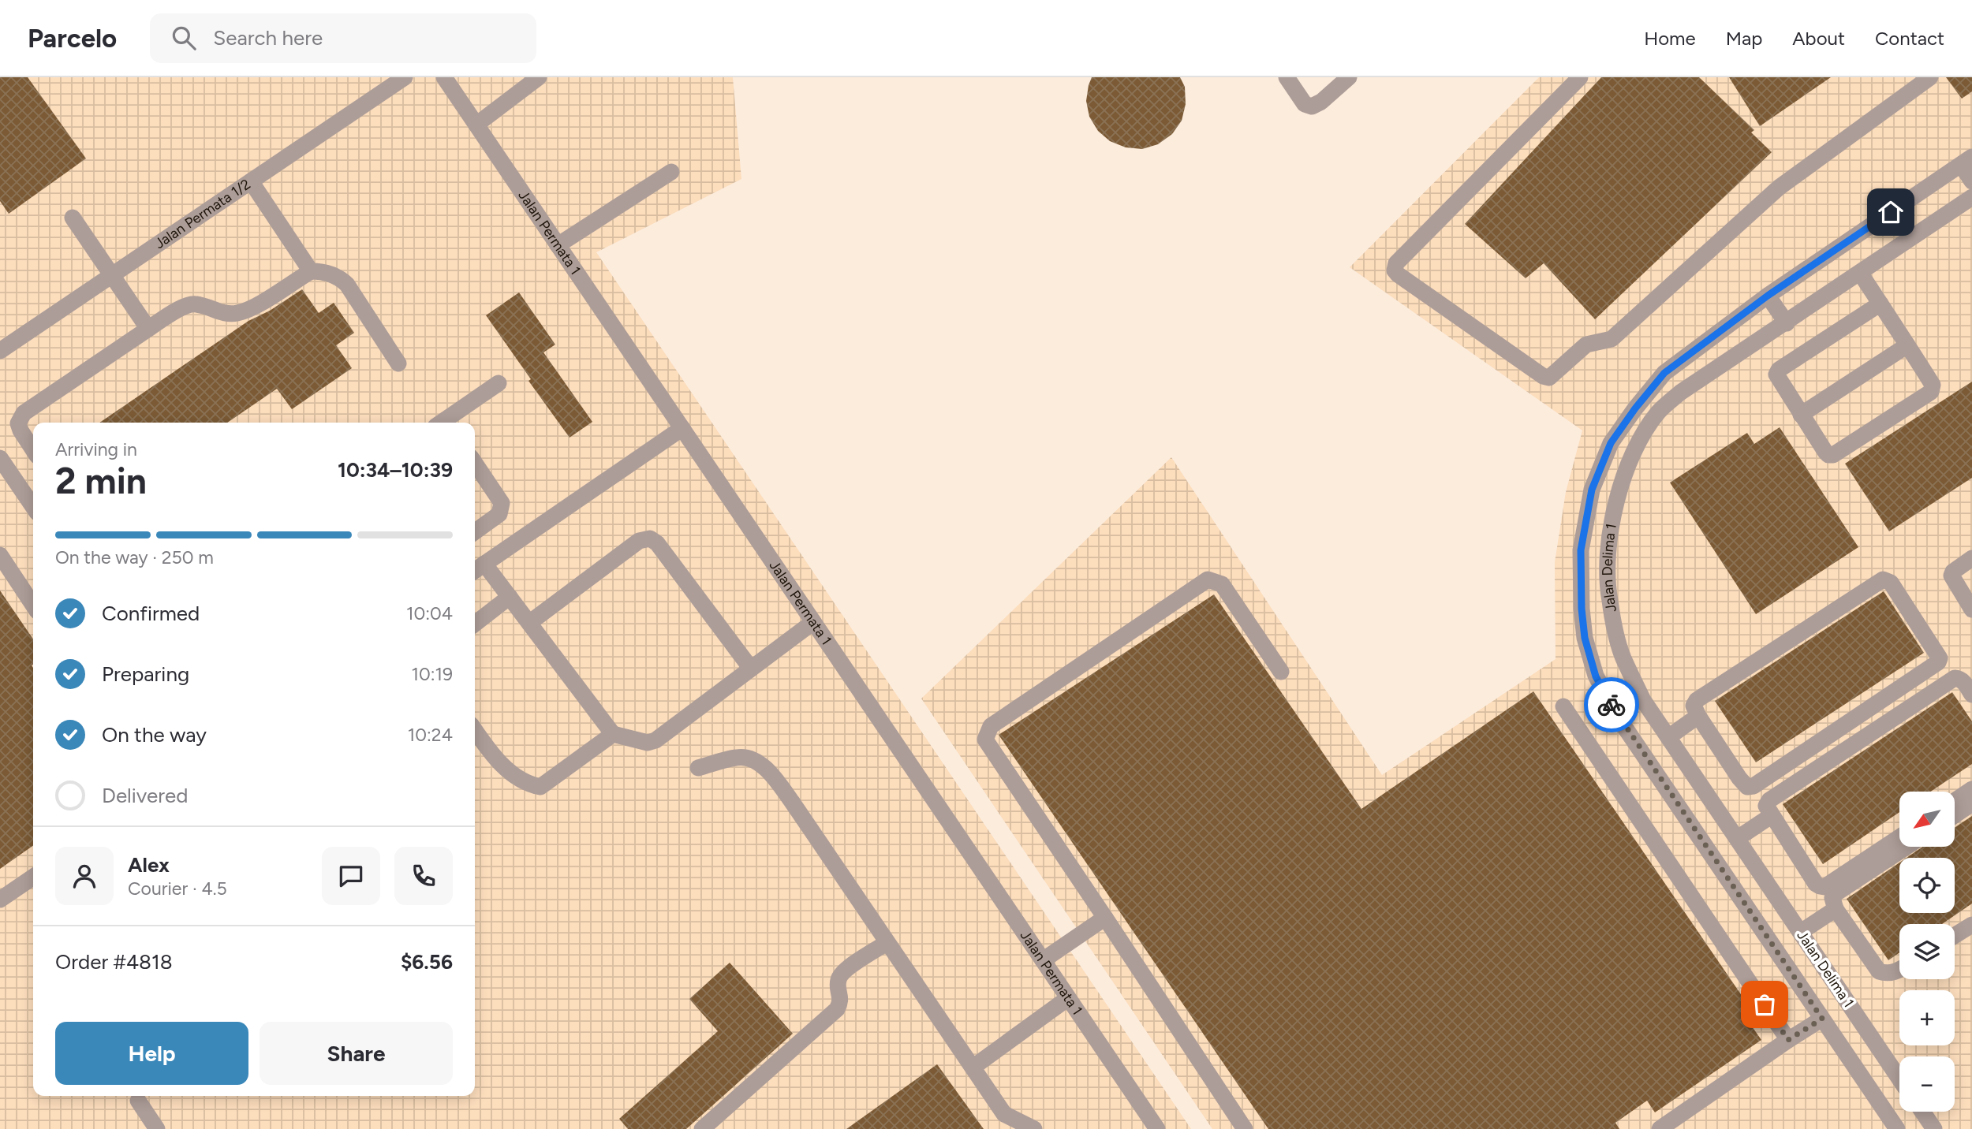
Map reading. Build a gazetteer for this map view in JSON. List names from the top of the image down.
{
  "streets": {
    "street": ["Jalan Permata 1/2", "Jalan Permata 1", "Jalan Delima 1"]
  },
  "north": "bottom left",
  "page": {
    "header": "Parcelo",
    "search": "Search here",
    "nav": [
      "Home",
      "Map",
      "About",
      "Contact"
    ],
    "heading": ["2 min", "Arriving in", "10:34–10:39"],
    "panel": [
      "Alex",
      "Courier · 4.5",
      "Order #4818",
      "$6.56"
    ],
    "bar": "On the way · 250 m",
    "list": [
      ["Confirmed", "10:04"],
      ["Preparing", "10:19"],
      ["On the way", "10:24"],
      "Delivered"
    ],
    "map_buttons": ["+", "−"],
    "buttons": ["Help", "Share"]
  }
}
